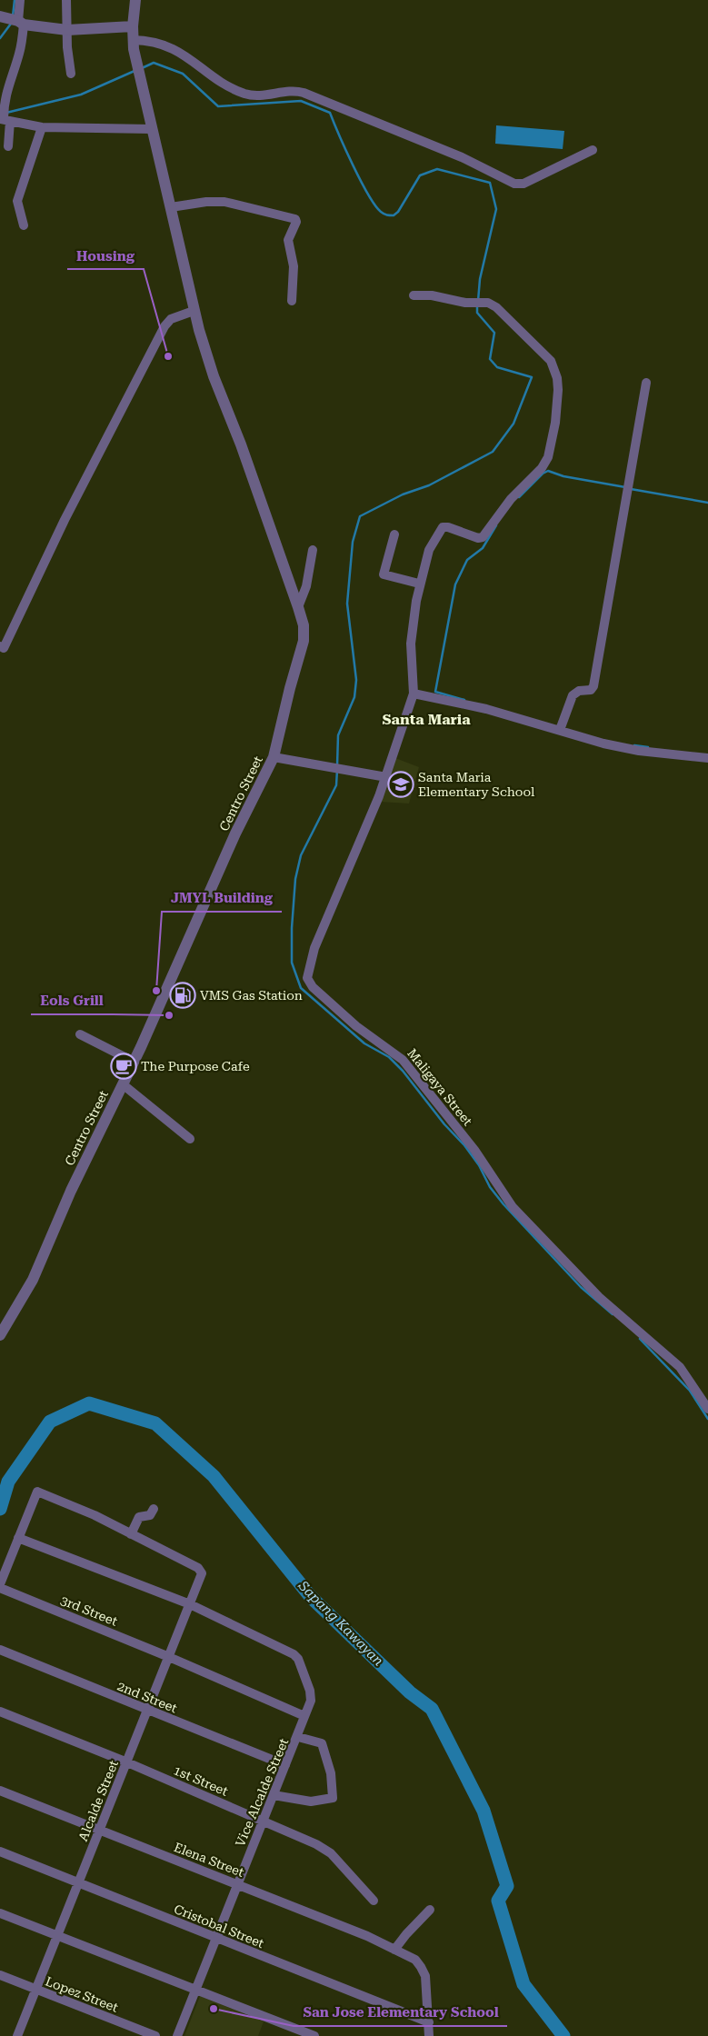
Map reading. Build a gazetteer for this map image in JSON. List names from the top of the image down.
{
  "streets": {
    "street": [
      "Centro Street",
      "Maligaya Street",
      "3rd Street",
      "2nd Street",
      "1st Street",
      "Vice Alcalde Street",
      "Alcalde Street",
      "Elena Street",
      "Cristobal Street",
      "Lopez Street"
    ]
  },
  "crossings": [
    ["3rd Street", "Vice Alcalde Street"],
    ["3rd Street", "Alcalde Street"],
    ["2nd Street", "Vice Alcalde Street"],
    ["2nd Street", "Alcalde Street"],
    ["1st Street", "Vice Alcalde Street"],
    ["1st Street", "Alcalde Street"],
    ["Vice Alcalde Street", "Alcalde Street"],
    ["Vice Alcalde Street", "Elena Street"],
    ["Vice Alcalde Street", "Cristobal Street"],
    ["Alcalde Street", "Elena Street"],
    ["Alcalde Street", "Cristobal Street"],
    ["Alcalde Street", "Lopez Street"],
    ["Elena Street", "Cristobal Street"]
  ],
  "districts": ["Santa Maria"],
  "water": ["Sapang Kawayan"],
  "places": {
    "other": [
      "Housing",
      "JMYL Building",
      "Eols Grill",
      "San Jose Elementary School"
    ],
    "school or university": ["Santa Maria Elementary School"],
    "fuel station": ["VMS Gas Station"],
    "cafe": ["The Purpose Cafe"]
  }
}
